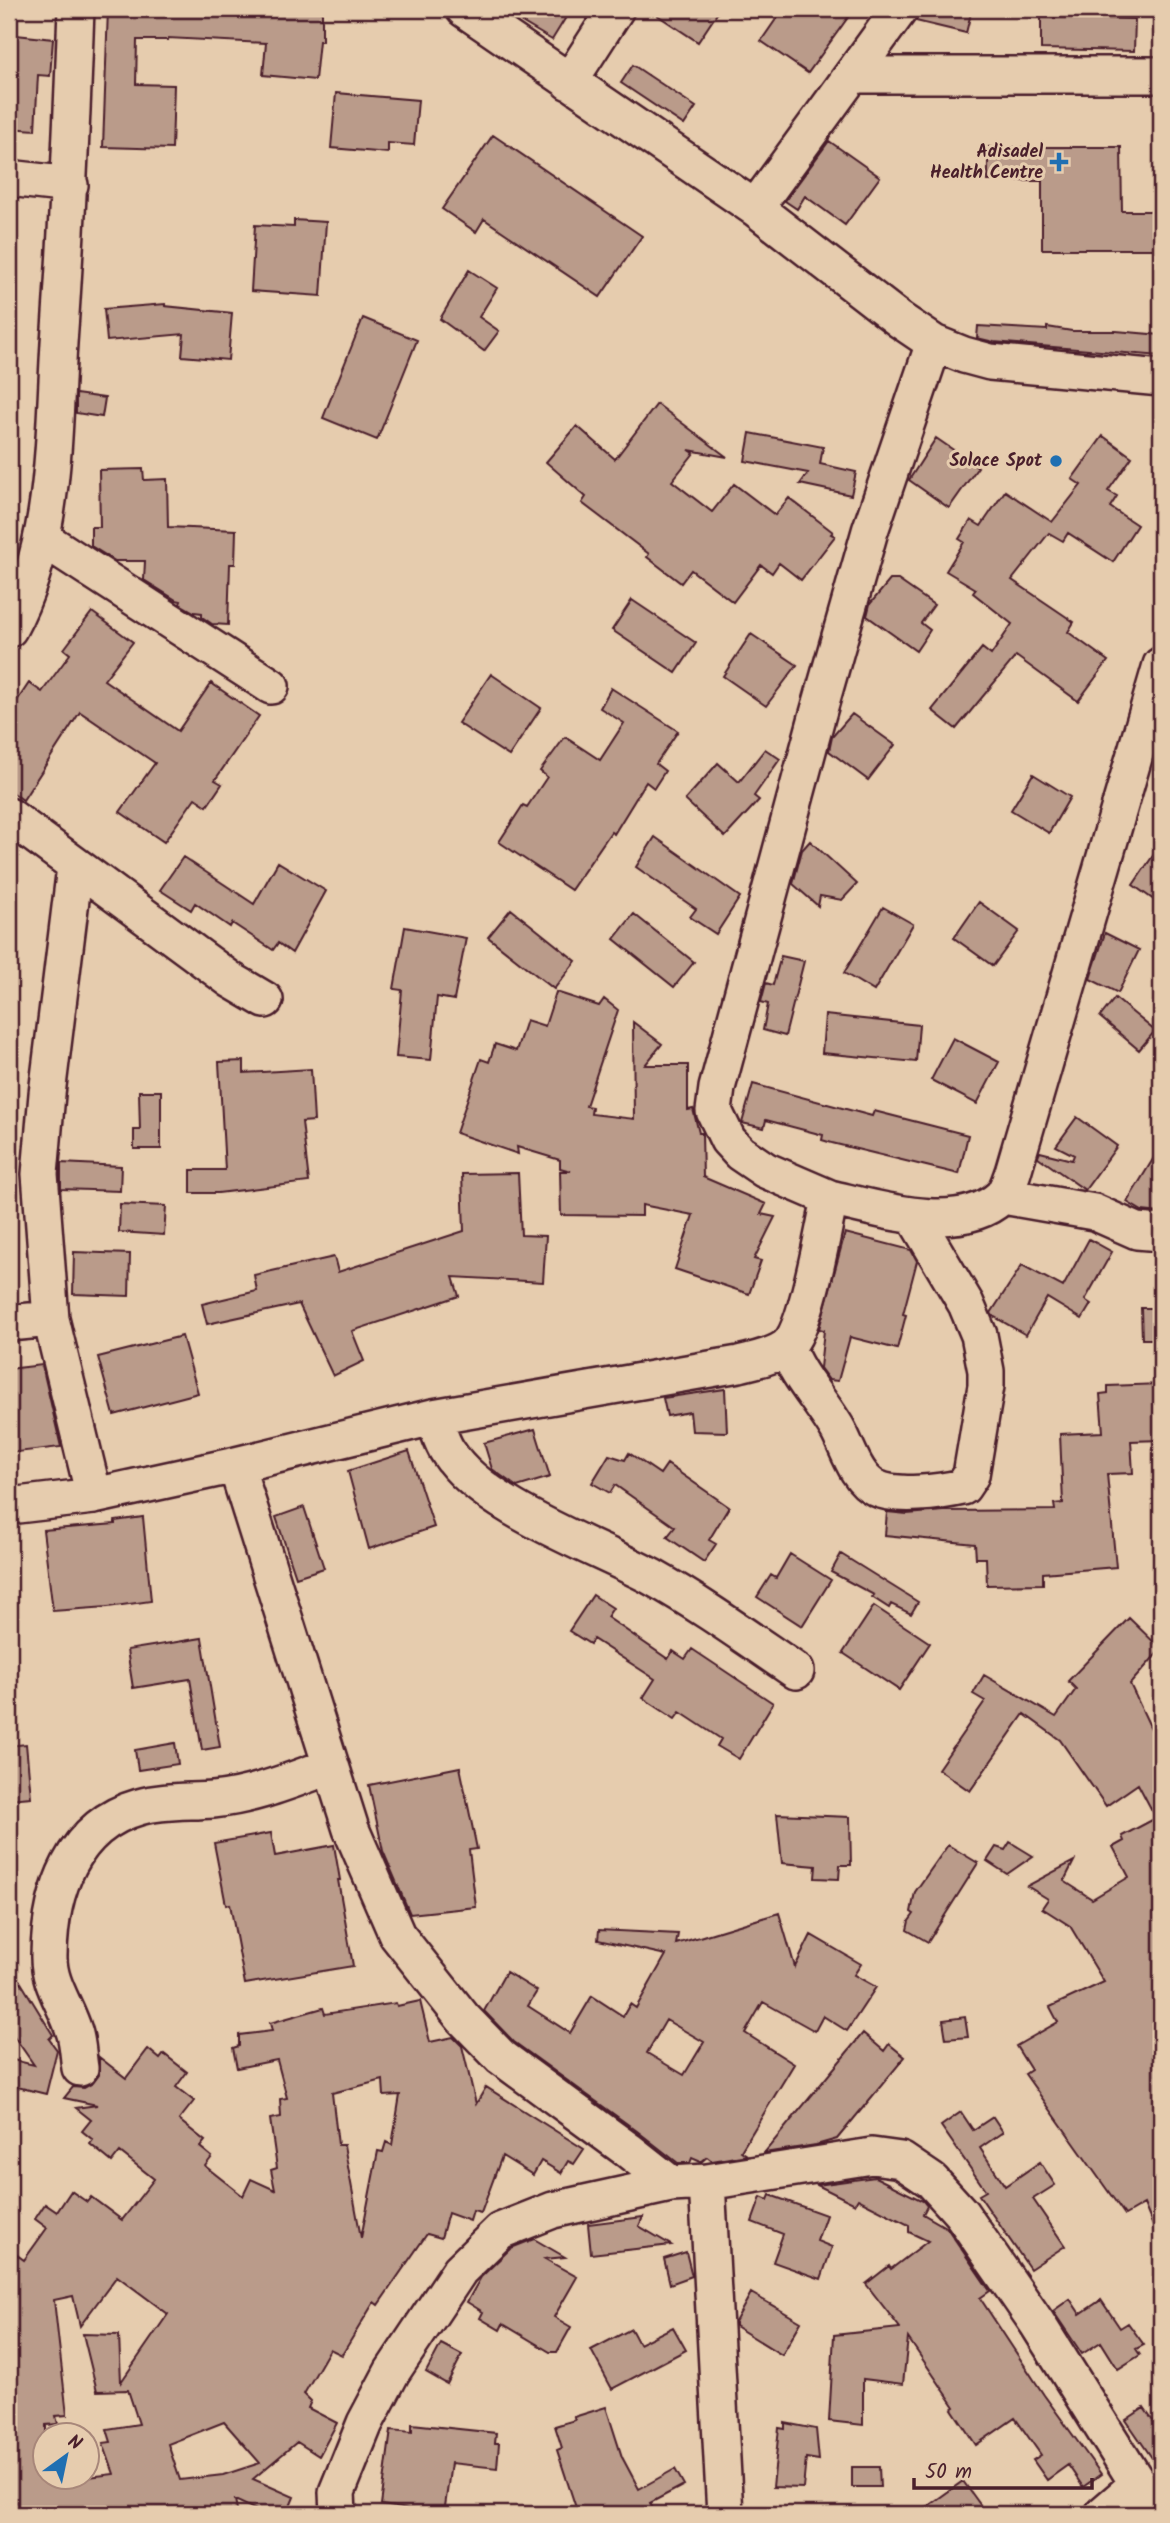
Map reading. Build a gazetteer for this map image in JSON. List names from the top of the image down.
{
  "places": {
    "health": ["Adisadel Health Centre"],
    "other": ["Solace Spot"]
  },
  "scale_bar": "50 m",
  "north": "top right"
}
